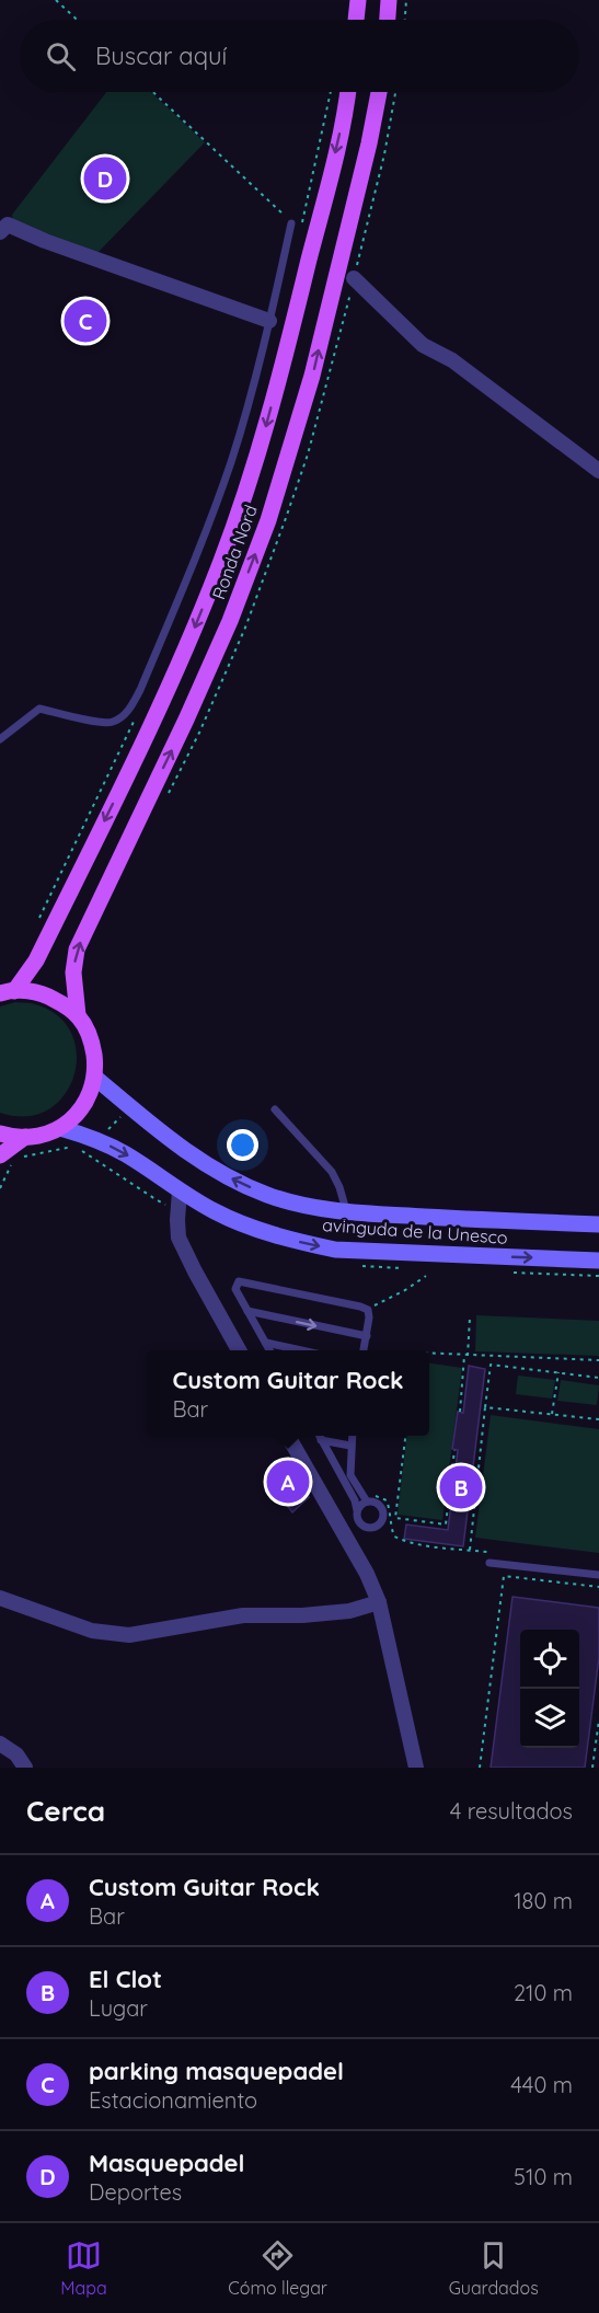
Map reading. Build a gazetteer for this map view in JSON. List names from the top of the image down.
{
  "streets": {
    "main road": ["Ronda Nord", "avinguda de la Unesco"]
  },
  "page": {
    "search": "Buscar aquí",
    "pins": [
      "D",
      "C",
      "A",
      "B"
    ],
    "popup": ["Custom Guitar Rock", "Bar"],
    "heading": ["Cerca", "4 resultados"],
    "list": [
      {
        "mark": "A",
        "name": "Custom Guitar Rock",
        "note": "Bar",
        "value": "180 m"
      },
      {
        "mark": "B",
        "name": "El Clot",
        "note": "Lugar",
        "value": "210 m"
      },
      {
        "mark": "C",
        "name": "parking masquepadel",
        "note": "Estacionamiento",
        "value": "440 m"
      },
      {
        "mark": "D",
        "name": "Masquepadel",
        "note": "Deportes",
        "value": "510 m"
      }
    ],
    "nav": ["Mapa", "Cómo llegar", "Guardados"]
  }
}
